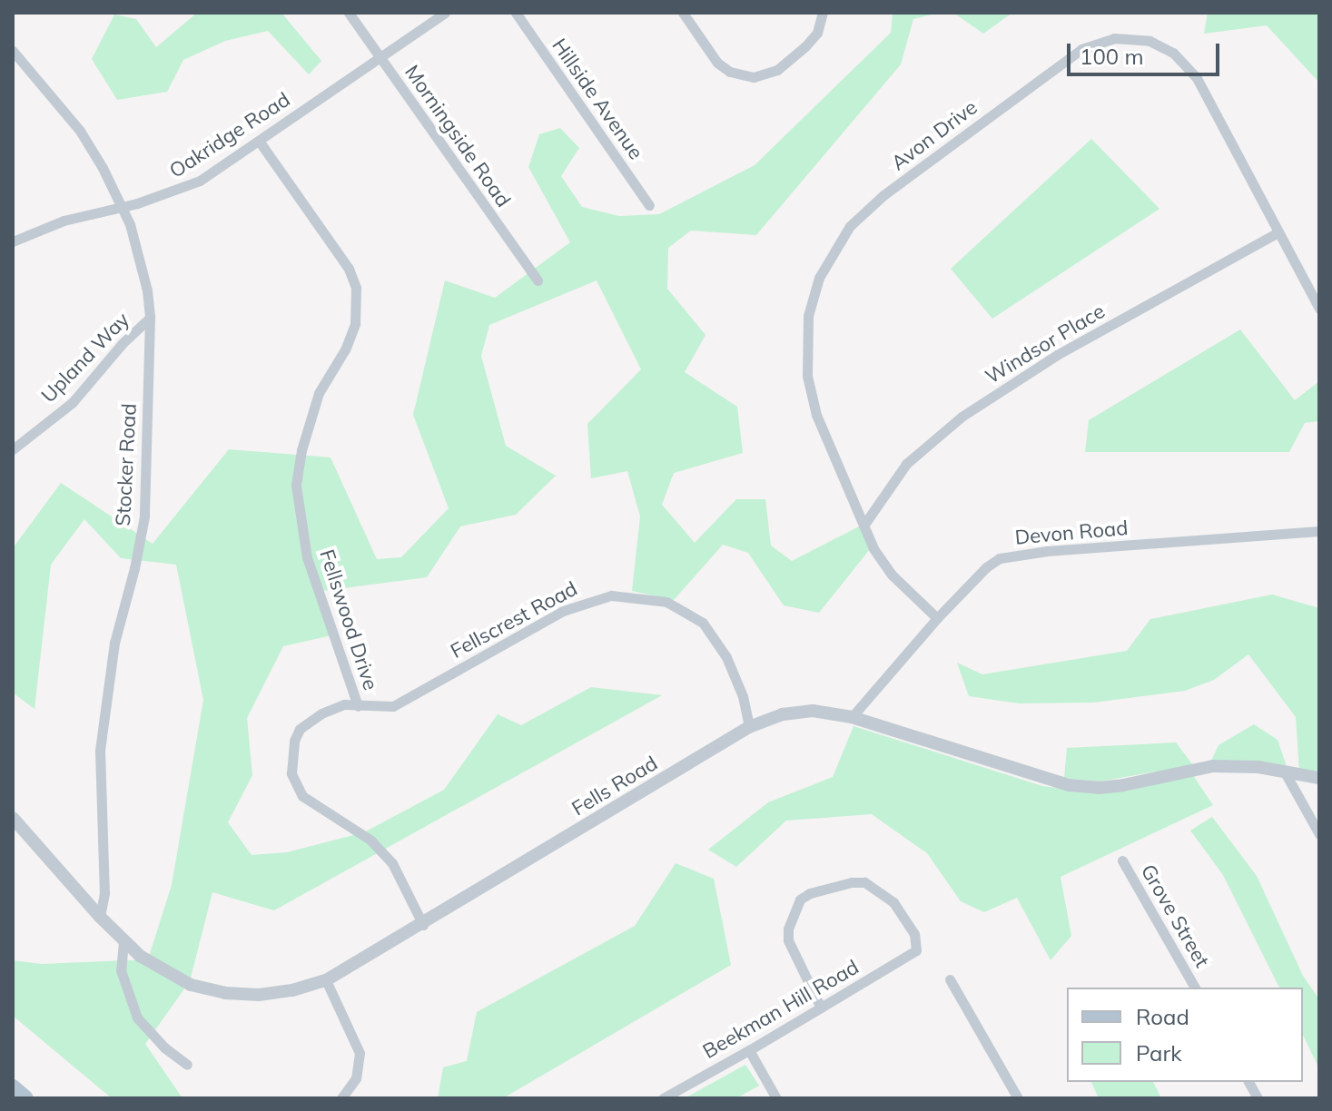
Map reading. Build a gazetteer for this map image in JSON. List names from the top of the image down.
{
  "streets": {
    "street": [
      "Hillside Avenue",
      "Oakridge Road",
      "Avon Drive",
      "Morningside Road",
      "Windsor Place",
      "Upland Way",
      "Stocker Road",
      "Devon Road",
      "Fellswood Drive",
      "Fellscrest Road",
      "Fells Road",
      "Grove Street",
      "Beekman Hill Road"
    ]
  },
  "crossings": [
    ["Oakridge Road", "Morningside Road"],
    ["Oakridge Road", "Stocker Road"],
    ["Oakridge Road", "Fellswood Drive"],
    ["Avon Drive", "Windsor Place"],
    ["Avon Drive", "Devon Road"],
    ["Upland Way", "Stocker Road"],
    ["Stocker Road", "Fells Road"],
    ["Devon Road", "Fells Road"],
    ["Fellswood Drive", "Fellscrest Road"],
    ["Fellswood Drive", "Fells Road"],
    ["Fellscrest Road", "Fells Road"]
  ],
  "legend": ["Road", "Park"],
  "scale_bar": "100 m"
}
